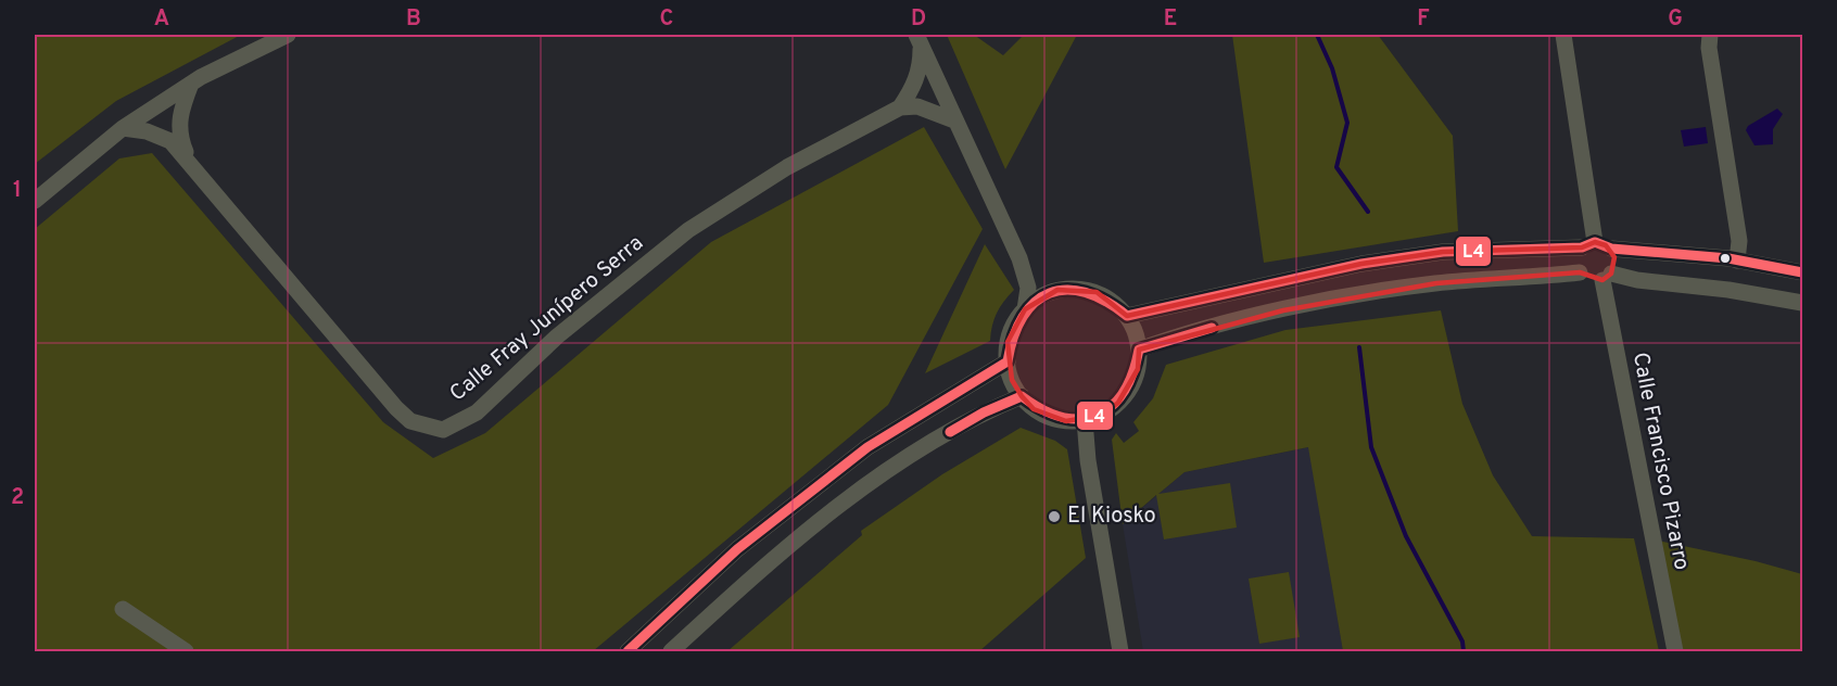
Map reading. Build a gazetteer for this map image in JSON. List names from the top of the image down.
{
  "streets": {
    "street": ["Calle Fray Junípero Serra", "Calle Francisco Pizarro"]
  },
  "places": ["El Kiosko"],
  "lines": ["transit line L4"],
  "grid": {
    "columns": [
      "A",
      "B",
      "C",
      "D",
      "E",
      "F",
      "G"
    ],
    "rows": ["1", "2"]
  }
}
